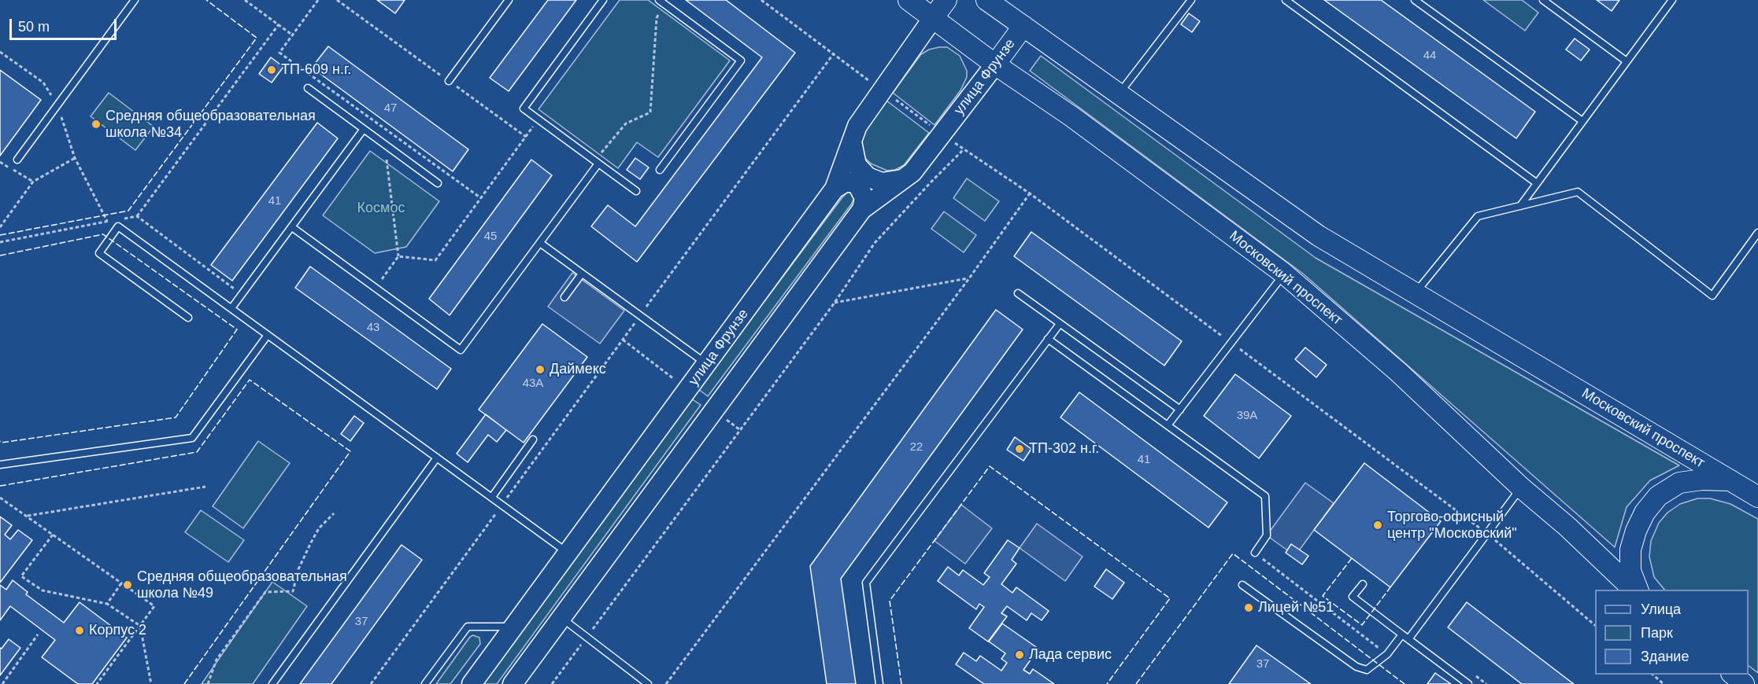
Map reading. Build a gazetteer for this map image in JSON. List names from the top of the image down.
{
  "streets": {
    "main road": ["улица Фрунзе", "Московский проспект"]
  },
  "crossings": [
    ["улица Фрунзе", "Московский проспект"]
  ],
  "parks": ["Космос"],
  "places": [
    "ТП-609 н.г.",
    "Средняя общеобразовательная школа №34",
    "Даймекс",
    "ТП-302 н.г.",
    "Торгово-офисный центр \"Московский\"",
    "Средняя общеобразовательная школа №49",
    "Лицей №51",
    "Корпус 2",
    "Лада сервис"
  ],
  "house_numbers": [
    "44",
    "47",
    "41",
    "45",
    "43",
    "43А",
    "39А",
    "22",
    "41",
    "37",
    "37"
  ],
  "legend": ["Улица", "Парк", "Здание"],
  "scale_bar": "50 m"
}
